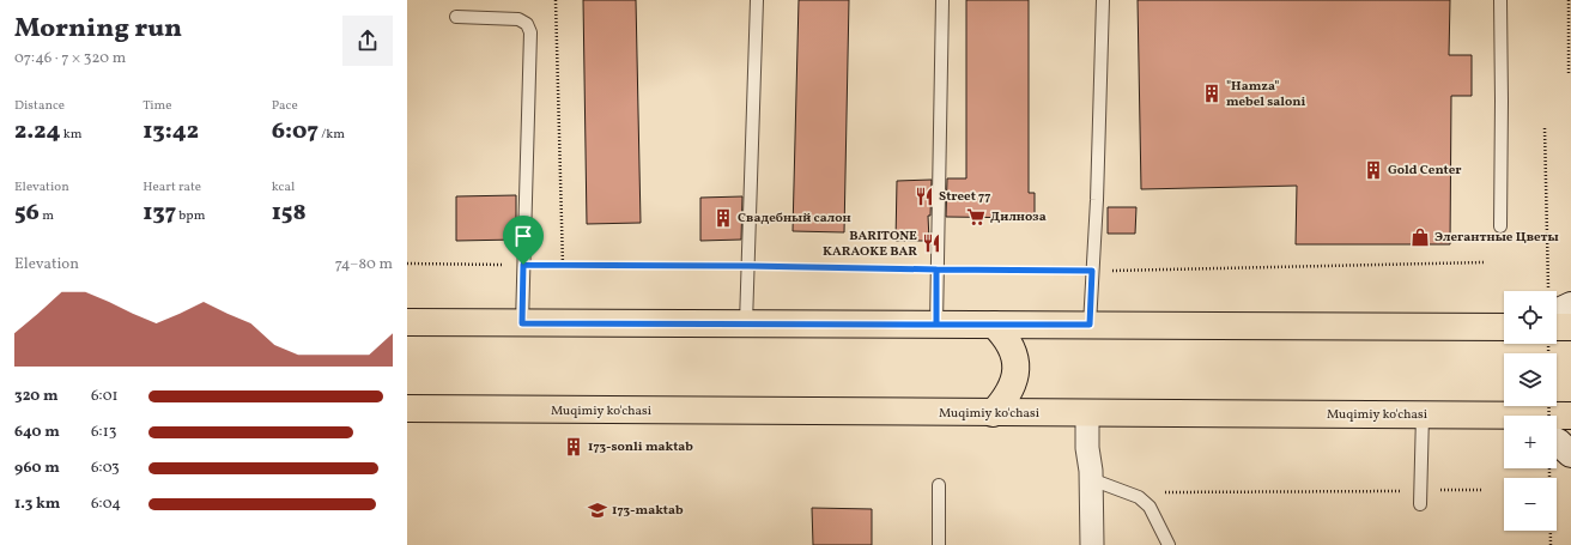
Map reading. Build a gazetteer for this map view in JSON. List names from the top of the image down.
{
  "streets": {
    "main road": ["Muqimiy ko'chasi"]
  },
  "places": {
    "building": [
      "\"Hamza\" mebel saloni",
      "Gold Center",
      "Свадебный салон",
      "173-sonli maktab"
    ],
    "restaurant": ["Street 77", "BARITONE KARAOKE BAR"],
    "supermarket": ["Дилноза"],
    "shop": ["Элегантные Цветы"],
    "school or university": ["173-maktab"]
  },
  "page": {
    "heading": ["Morning run", "07:46 · 7 × 320 m"],
    "stats": [
      ["Distance", "2.24 km"],
      ["Time", "13:42"],
      ["Pace", "6:07 /km"],
      ["Elevation", "56 m"],
      ["Heart rate", "137 bpm"],
      ["kcal", "158"]
    ],
    "chart": ["Elevation", "74–80 m"],
    "map_buttons": ["+", "−"],
    "list": [
      {
        "name": "320 m",
        "note": "6:01"
      },
      {
        "name": "640 m",
        "note": "6:13"
      },
      {
        "name": "960 m",
        "note": "6:03"
      },
      {
        "name": "1.3 km",
        "note": "6:04"
      }
    ]
  }
}
